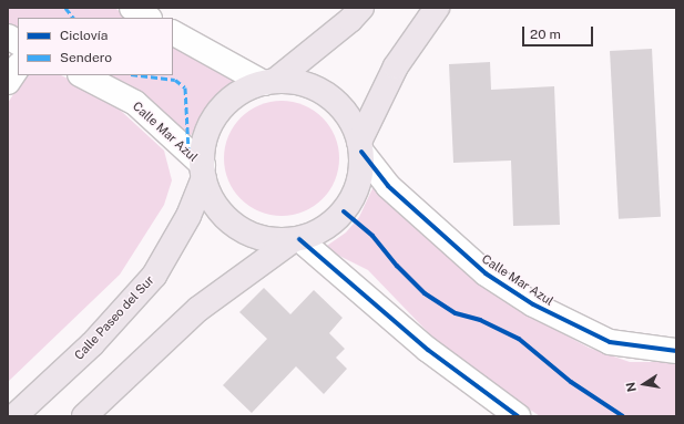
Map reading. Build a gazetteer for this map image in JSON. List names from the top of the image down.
{
  "streets": {
    "main road": ["Calle Paseo del Sur"],
    "street": ["Calle Mar Azul"]
  },
  "crossings": [
    ["Calle Mar Azul", "Calle Paseo del Sur"]
  ],
  "legend": ["Ciclovía", "Sendero"],
  "scale_bar": "20 m",
  "north": "left"
}
